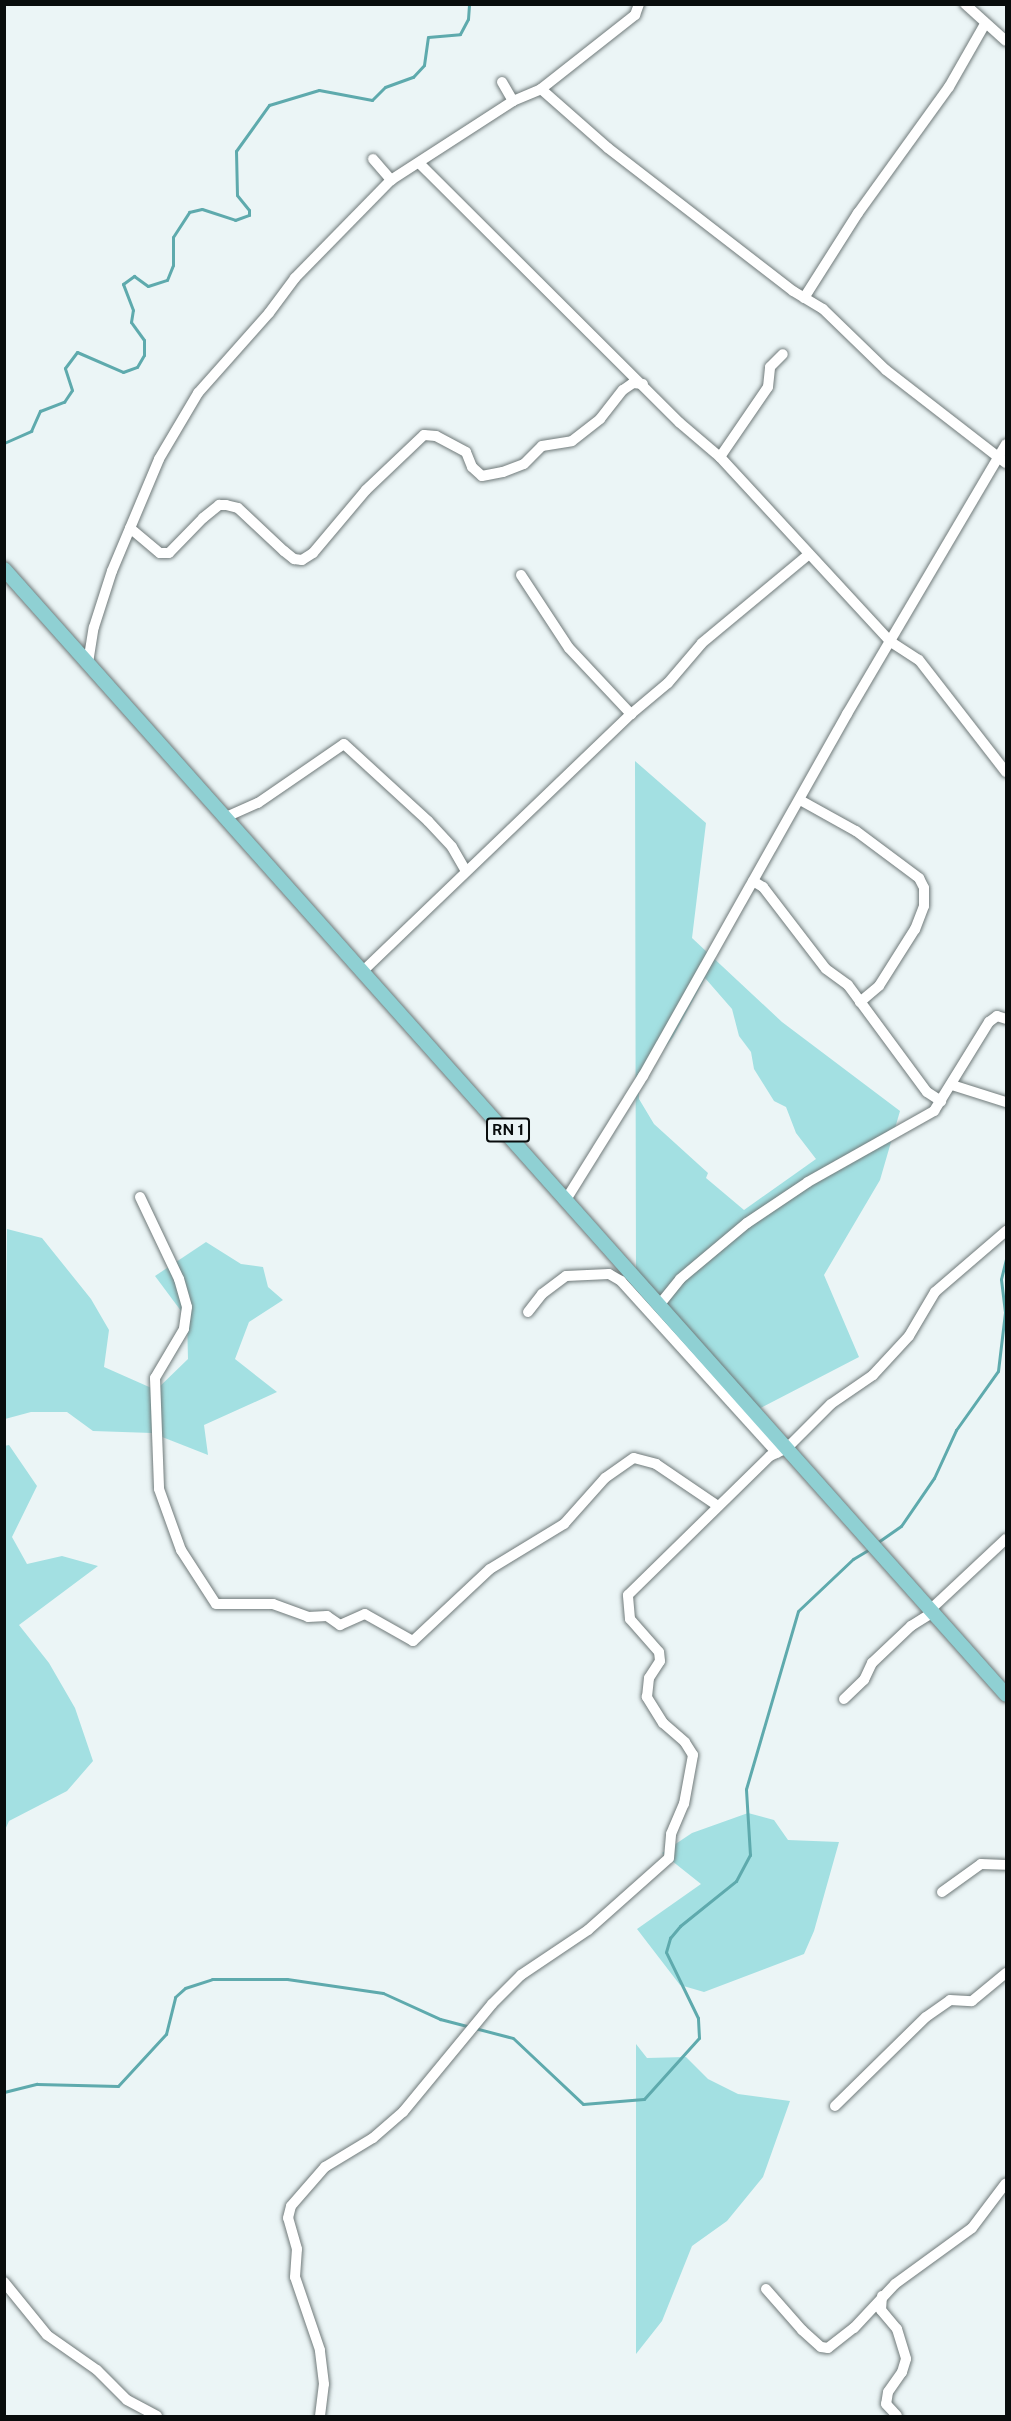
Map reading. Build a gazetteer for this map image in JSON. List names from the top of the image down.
{
  "streets": {
    "main road": ["RN 1"]
  }
}
